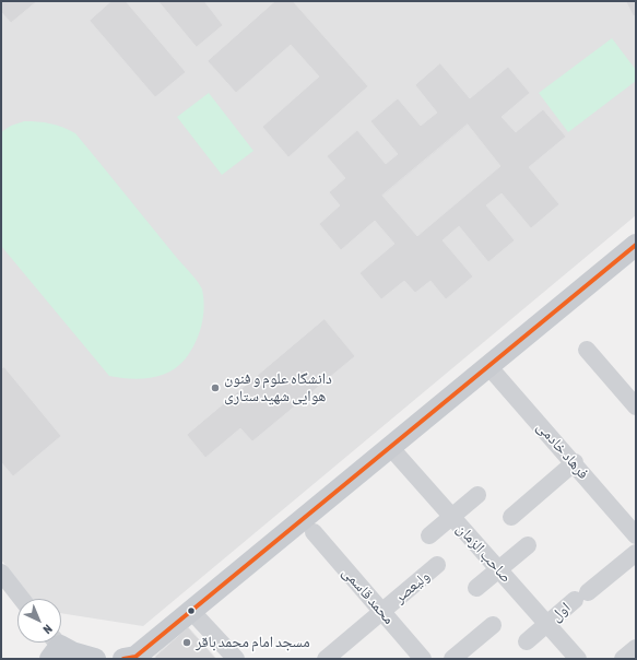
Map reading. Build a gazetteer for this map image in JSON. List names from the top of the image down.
{
  "streets": {
    "street": [
      "فرهاد خادمی",
      "صاحب الزمان",
      "ولیعصر",
      "محمد قاسمی",
      "اول"
    ]
  },
  "crossings": [
    ["صاحب الزمان", "اول"],
    ["ولیعصر", "محمد قاسمی"]
  ],
  "places": ["دانشگاه علوم و فنون هوایی شهید ستاری", "مسجد امام محمد باقر"],
  "north": "bottom right"
}
